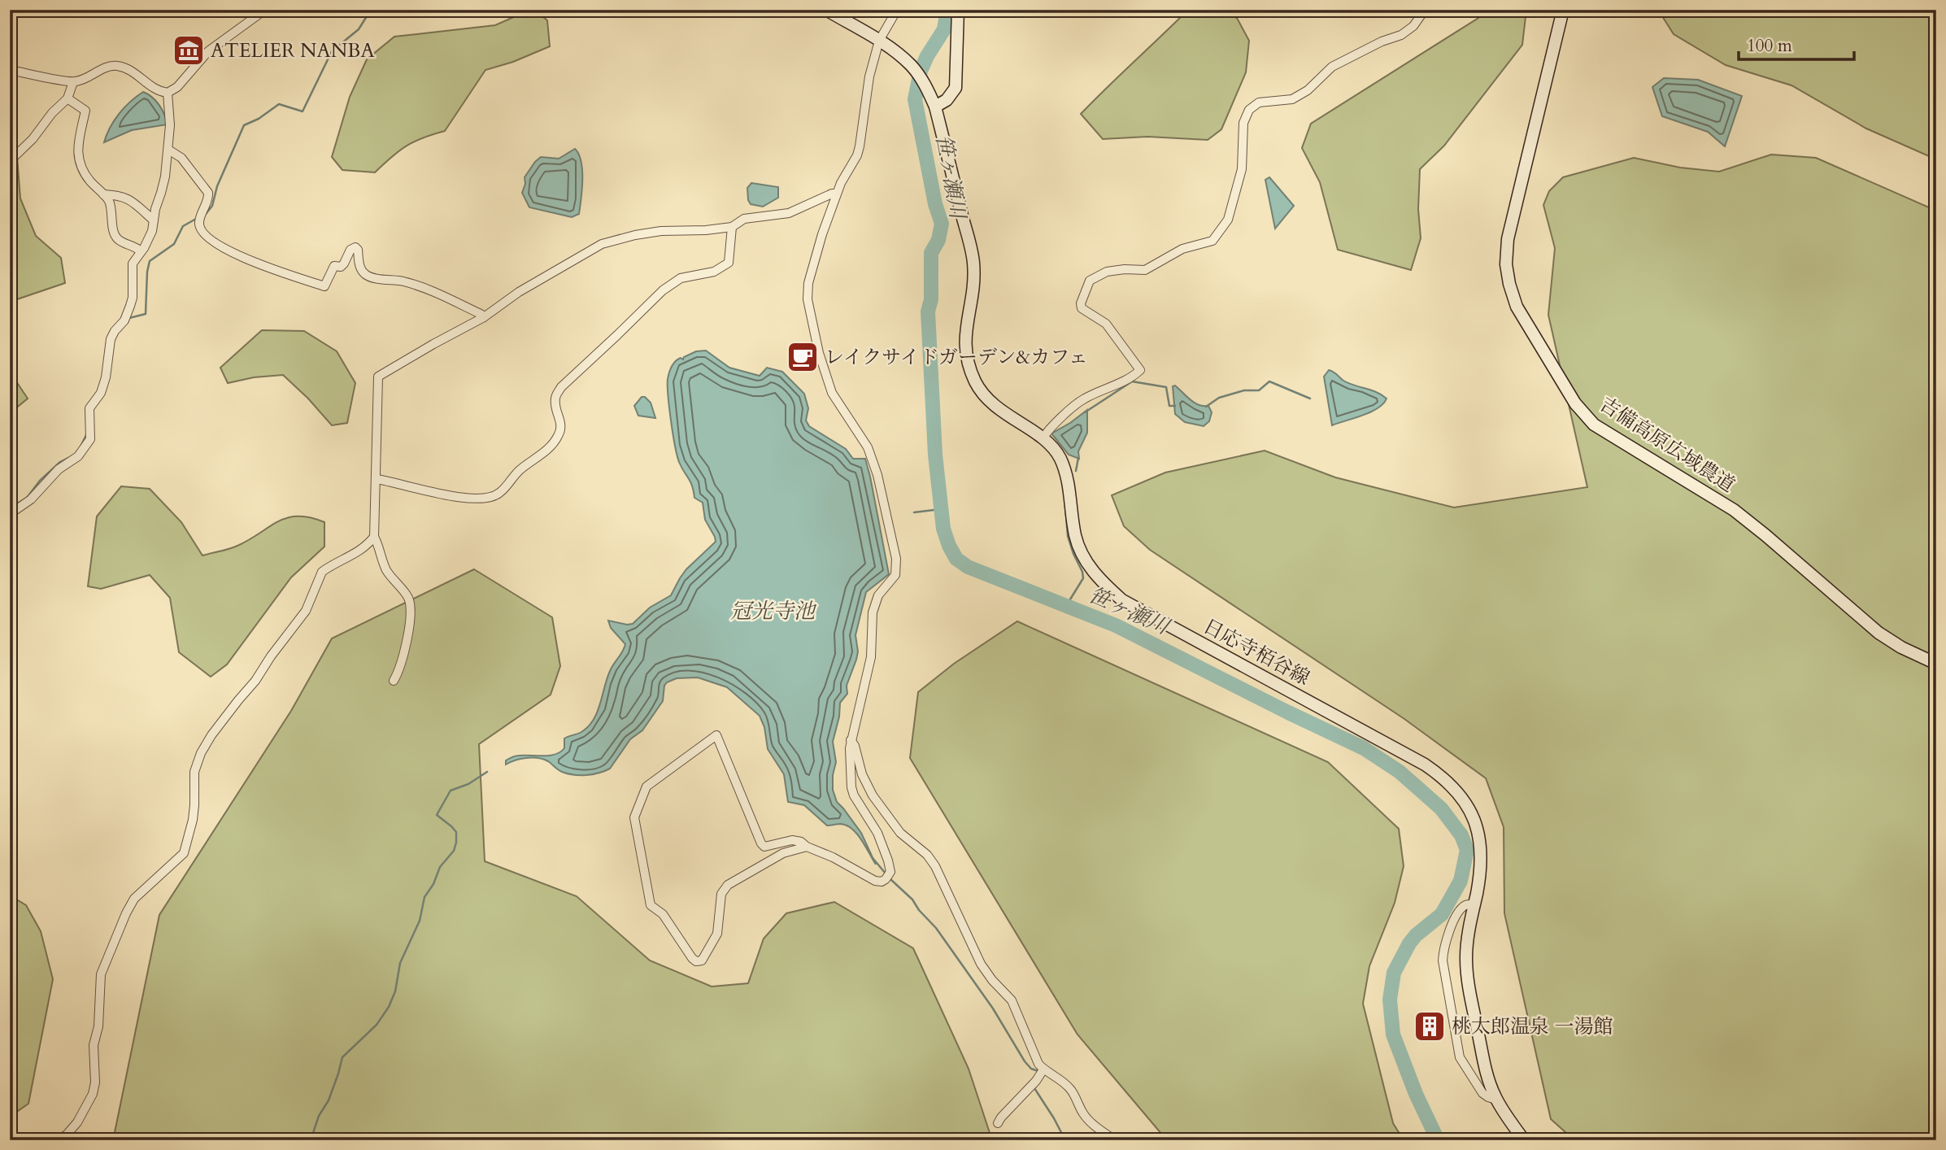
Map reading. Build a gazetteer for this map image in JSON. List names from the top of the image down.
{
  "streets": {
    "main road": ["吉備高原広域農道", "日応寺栢谷線"]
  },
  "water": ["笹ヶ瀬川", "冠光寺池"],
  "places": {
    "museum": ["ATELIER NANBA"],
    "cafe": ["レイクサイドガーデン&カフェ"],
    "building": ["桃太郎温泉 一湯館"]
  },
  "scale_bar": "100 m"
}
